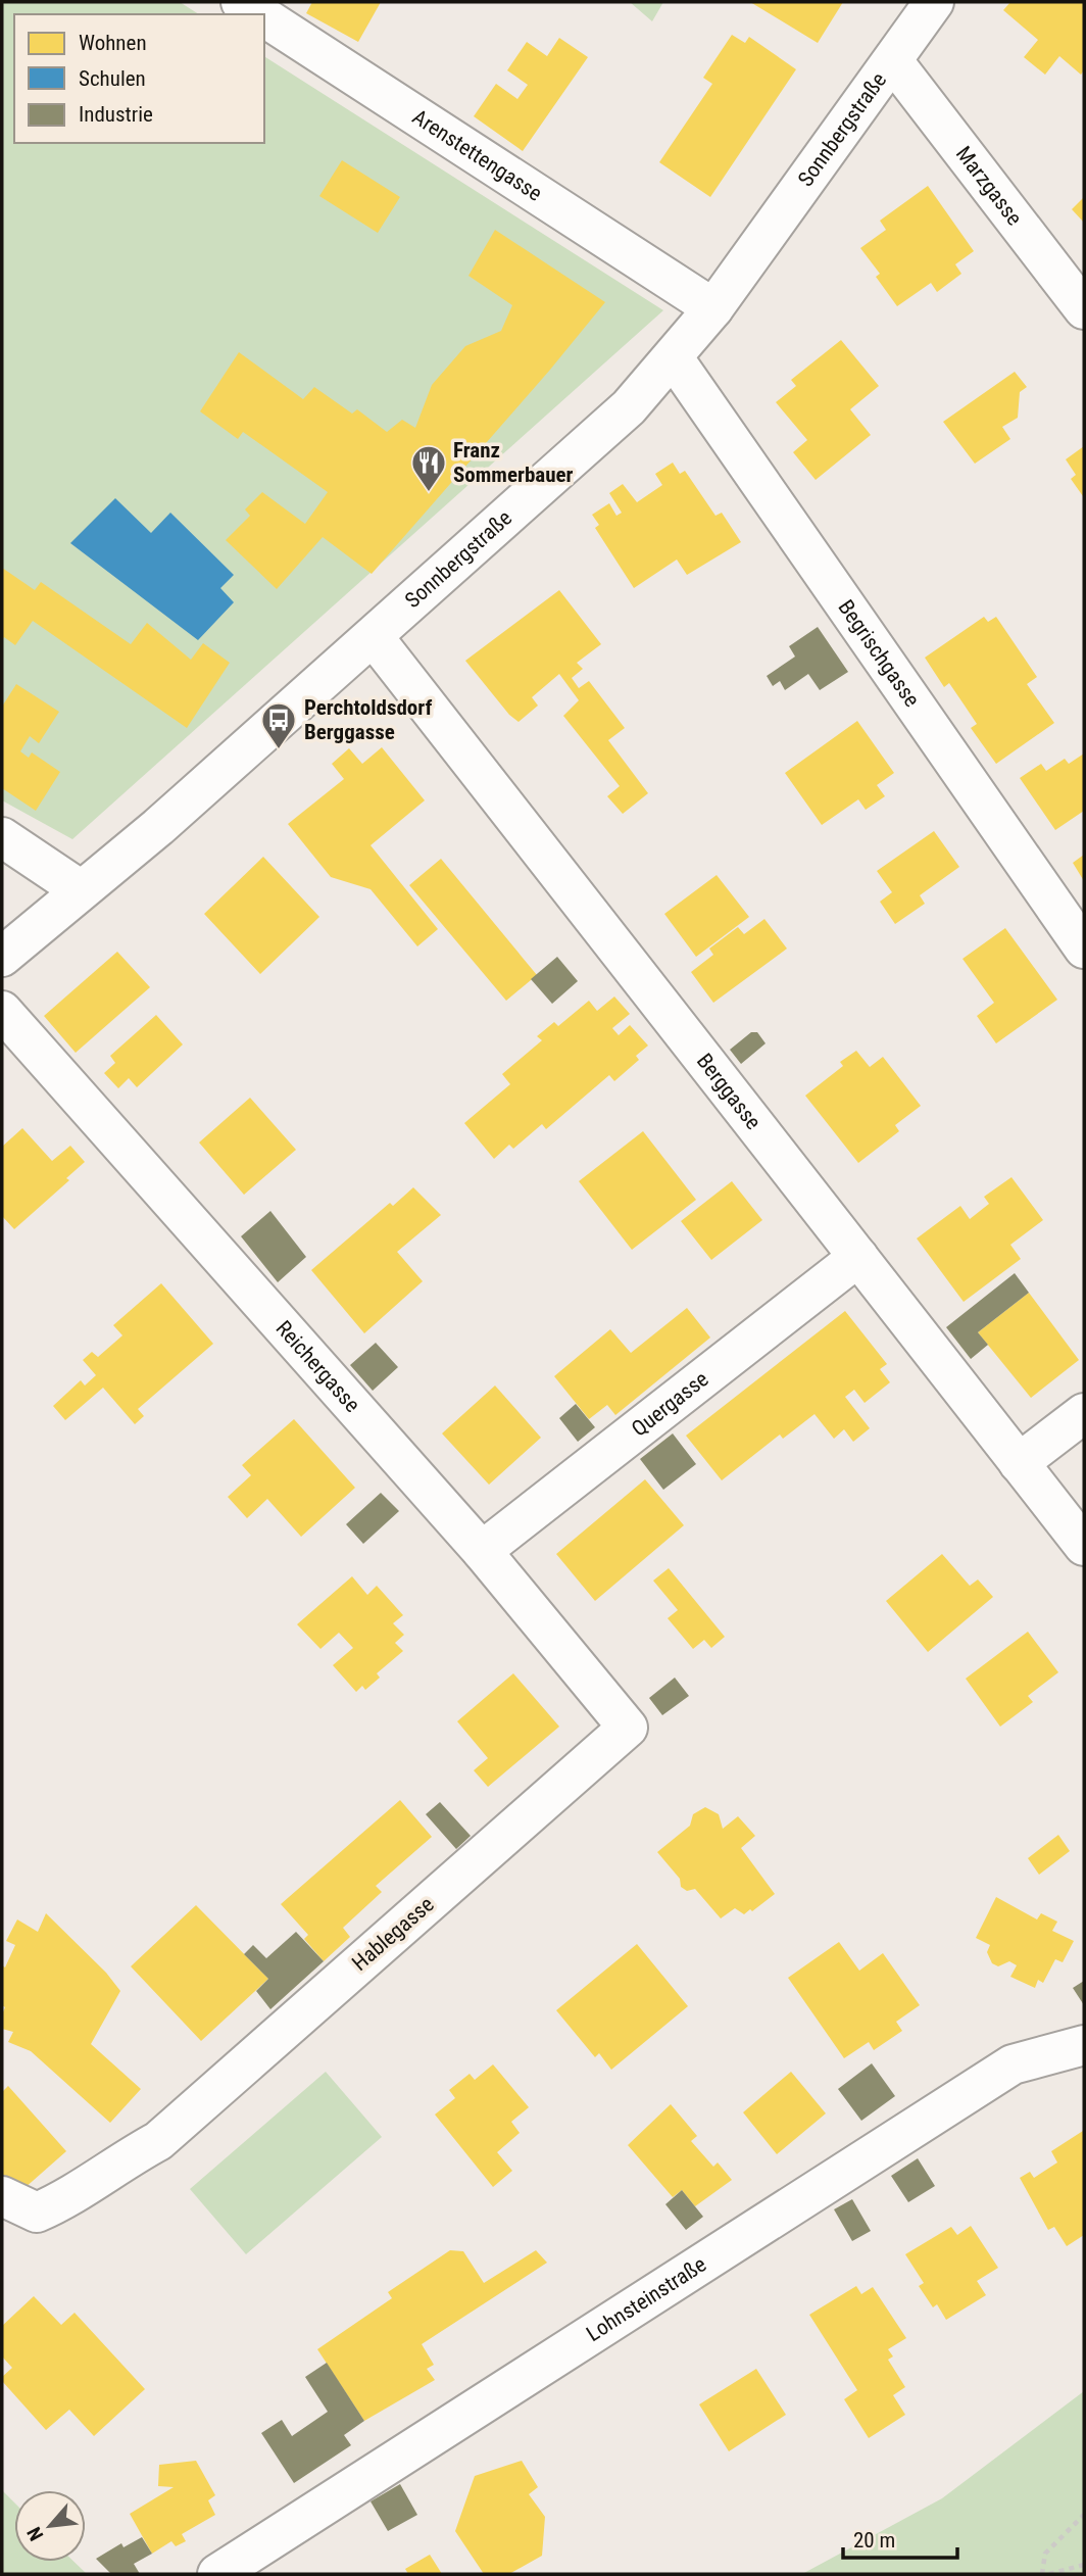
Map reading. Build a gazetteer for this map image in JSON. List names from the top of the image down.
{
  "streets": {
    "street": [
      "Sonnbergstraße",
      "Arenstettengasse",
      "Marzgasse",
      "Begrischgasse",
      "Berggasse",
      "Reichergasse",
      "Quergasse",
      "Hablegasse",
      "Lohnsteinstraße"
    ]
  },
  "crossings": [
    ["Sonnbergstraße", "Arenstettengasse"],
    ["Sonnbergstraße", "Marzgasse"],
    ["Sonnbergstraße", "Begrischgasse"],
    ["Sonnbergstraße", "Berggasse"],
    ["Berggasse", "Quergasse"],
    ["Reichergasse", "Quergasse"],
    ["Reichergasse", "Hablegasse"]
  ],
  "places": {
    "restaurant": ["Franz Sommerbauer"],
    "bus stop": ["Perchtoldsdorf Berggasse"]
  },
  "legend": ["Wohnen", "Schulen", "Industrie"],
  "scale_bar": "20 m",
  "north": "bottom left"
}
